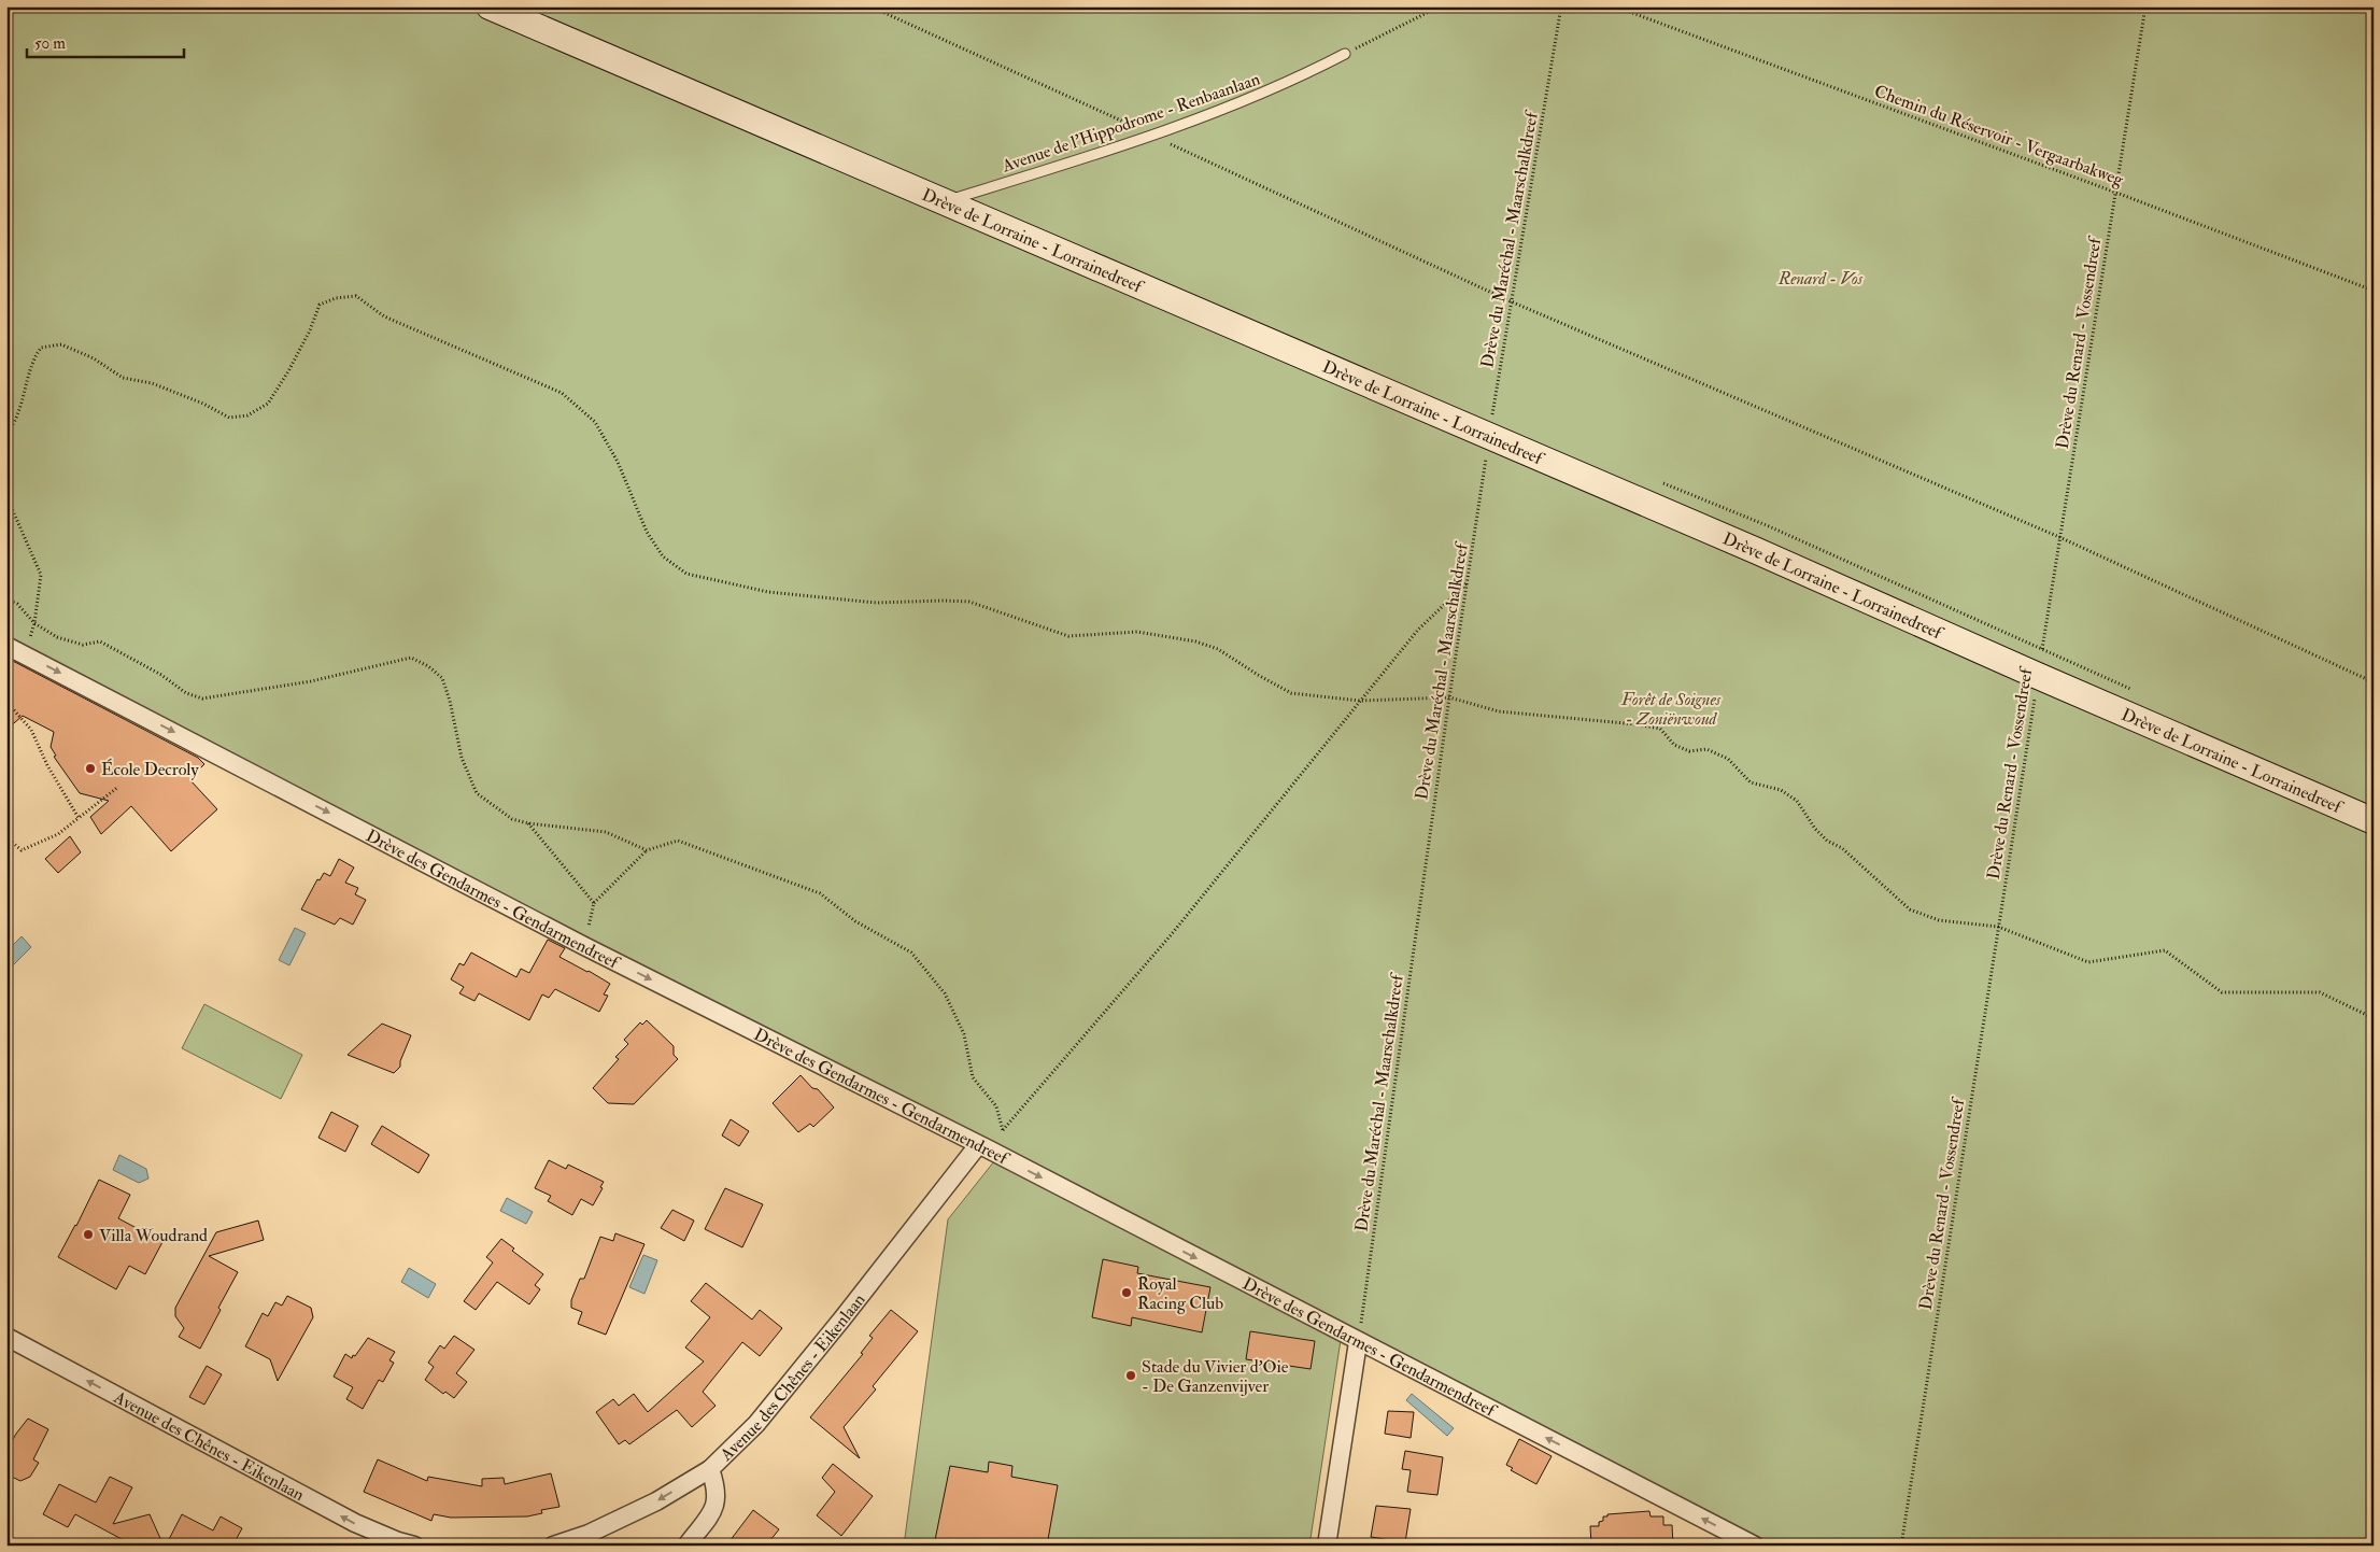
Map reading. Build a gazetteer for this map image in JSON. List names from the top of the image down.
{
  "streets": {
    "main road": ["Drève de Lorraine - Lorrainedreef"],
    "street": ["Drève des Gendarmes - Gendarmendreef", "Avenue des Chênes - Eikenlaan"],
    "lane": ["Avenue de l'Hippodrome - Renbaanlaan"],
    "path": ["Chemin du Réservoir - Vergaarbakweg", "Drève du Maréchal - Maarschalkdreef", "Drève du Renard - Vossendreef"]
  },
  "crossings": [
    ["Avenue de l'Hippodrome - Renbaanlaan", "Drève de Lorraine - Lorrainedreef"],
    ["Chemin du Réservoir - Vergaarbakweg", "Drève du Renard - Vossendreef"],
    ["Drève de Lorraine - Lorrainedreef", "Drève du Maréchal - Maarschalkdreef"],
    ["Drève de Lorraine - Lorrainedreef", "Drève du Renard - Vossendreef"],
    ["Drève du Maréchal - Maarschalkdreef", "Drève des Gendarmes - Gendarmendreef"],
    ["Drève des Gendarmes - Gendarmendreef", "Avenue des Chênes - Eikenlaan"]
  ],
  "one_way": ["Avenue des Chênes - Eikenlaan"],
  "parks": ["Renard - Vos", "Forêt de Soignes - Zoniënwoud"],
  "places": [
    "École Decroly",
    "Villa Woudrand",
    "Royal Racing Club",
    "Stade du Vivier d'Oie - De Ganzenvijver"
  ],
  "scale_bar": "50 m"
}
